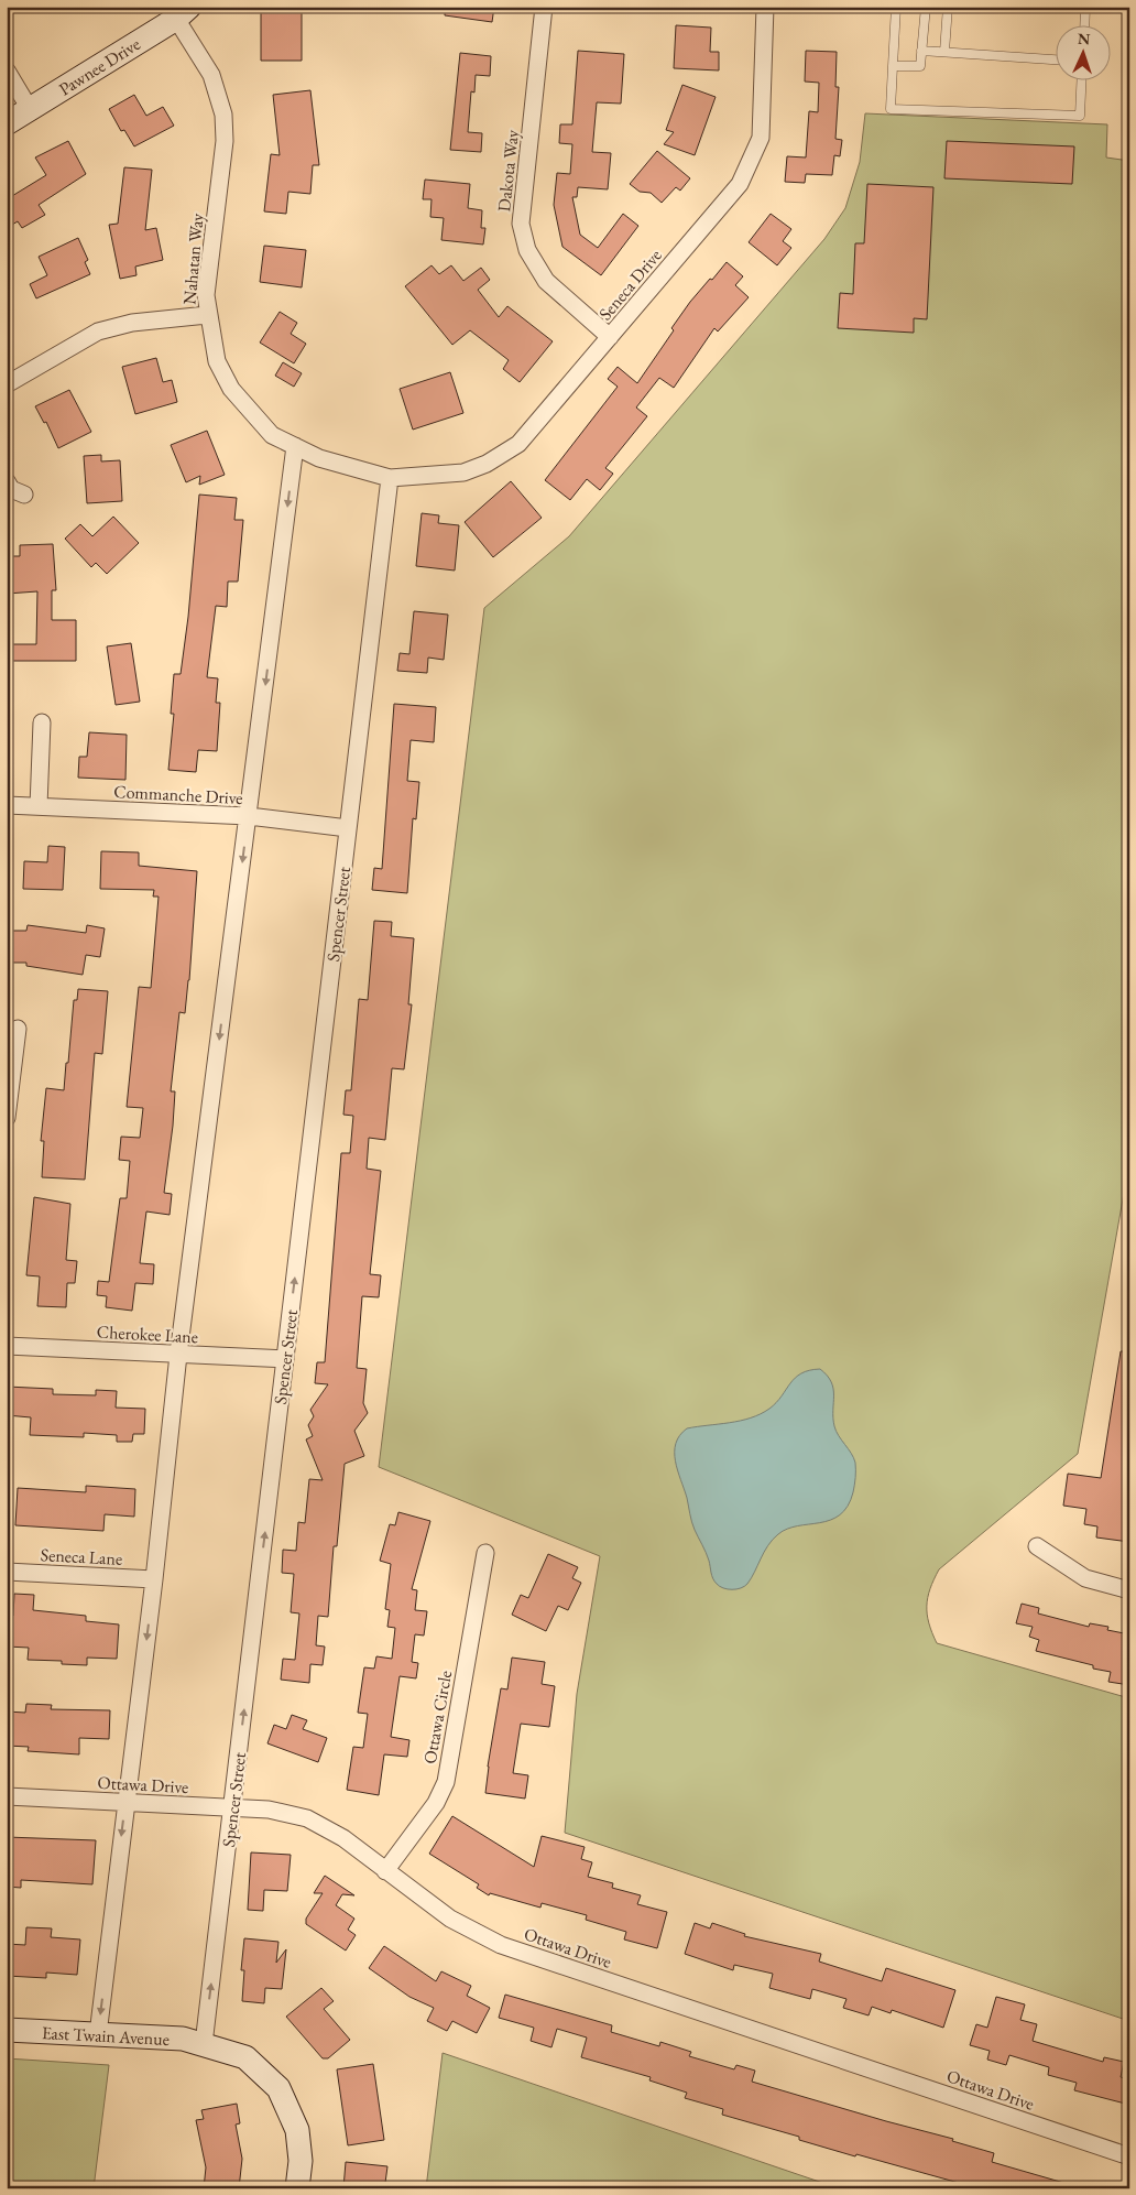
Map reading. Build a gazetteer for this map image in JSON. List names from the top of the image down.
{
  "streets": {
    "street": [
      "Pawnee Drive",
      "Dakota Way",
      "Nahatan Way",
      "Seneca Drive",
      "Commanche Drive",
      "Spencer Street",
      "Cherokee Lane",
      "Seneca Lane",
      "Ottawa Circle",
      "Ottawa Drive",
      "East Twain Avenue"
    ]
  },
  "crossings": [
    ["Pawnee Drive", "Nahatan Way"],
    ["Dakota Way", "Seneca Drive"],
    ["Nahatan Way", "Seneca Drive"],
    ["Nahatan Way", "Spencer Street"],
    ["Seneca Drive", "Spencer Street"],
    ["Commanche Drive", "Spencer Street"],
    ["Spencer Street", "Cherokee Lane"],
    ["Spencer Street", "Ottawa Drive"],
    ["Spencer Street", "East Twain Avenue"],
    ["Ottawa Circle", "Ottawa Drive"]
  ],
  "north": "top"
}
